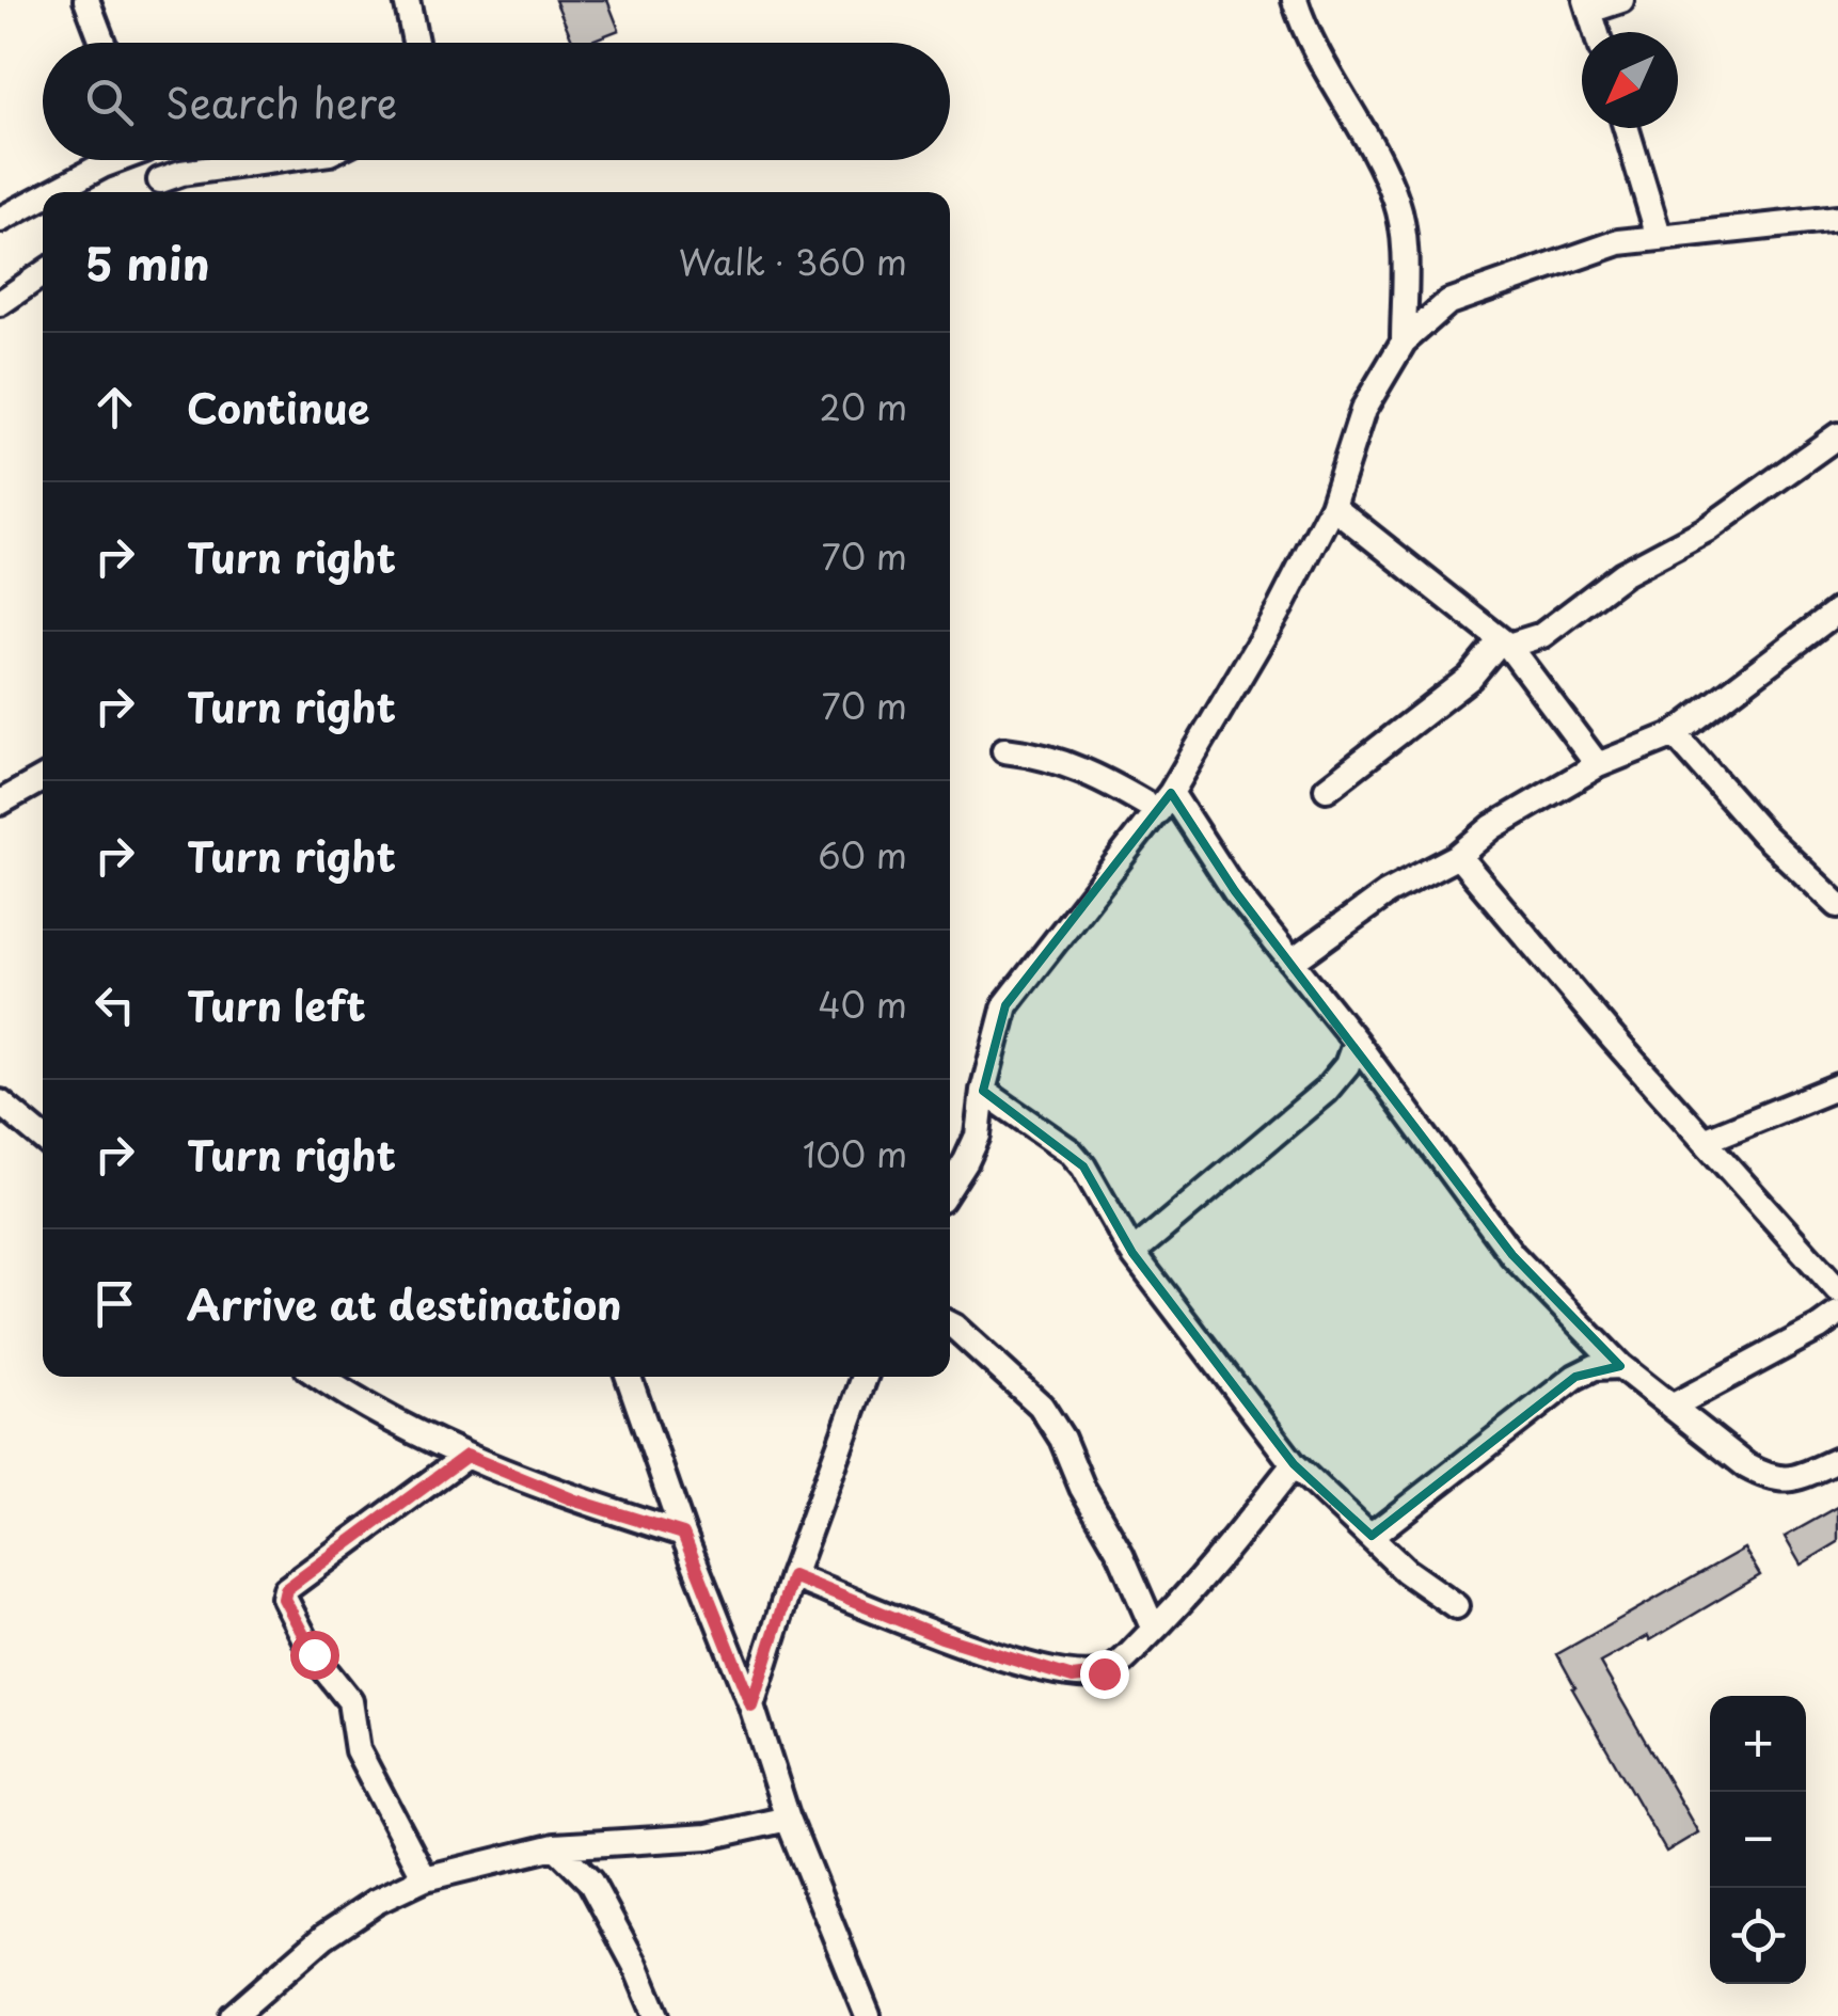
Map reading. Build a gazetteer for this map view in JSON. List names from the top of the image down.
{
  "north": "bottom left",
  "page": {
    "search": "Search here",
    "heading": ["5 min", "Walk · 360 m"],
    "list": [
      ["Continue", "20 m"],
      ["Turn right", "70 m"],
      ["Turn right", "70 m"],
      ["Turn right", "60 m"],
      ["Turn left", "40 m"],
      ["Turn right", "100 m"],
      "Arrive at destination"
    ],
    "map_buttons": ["+", "−"]
  }
}
